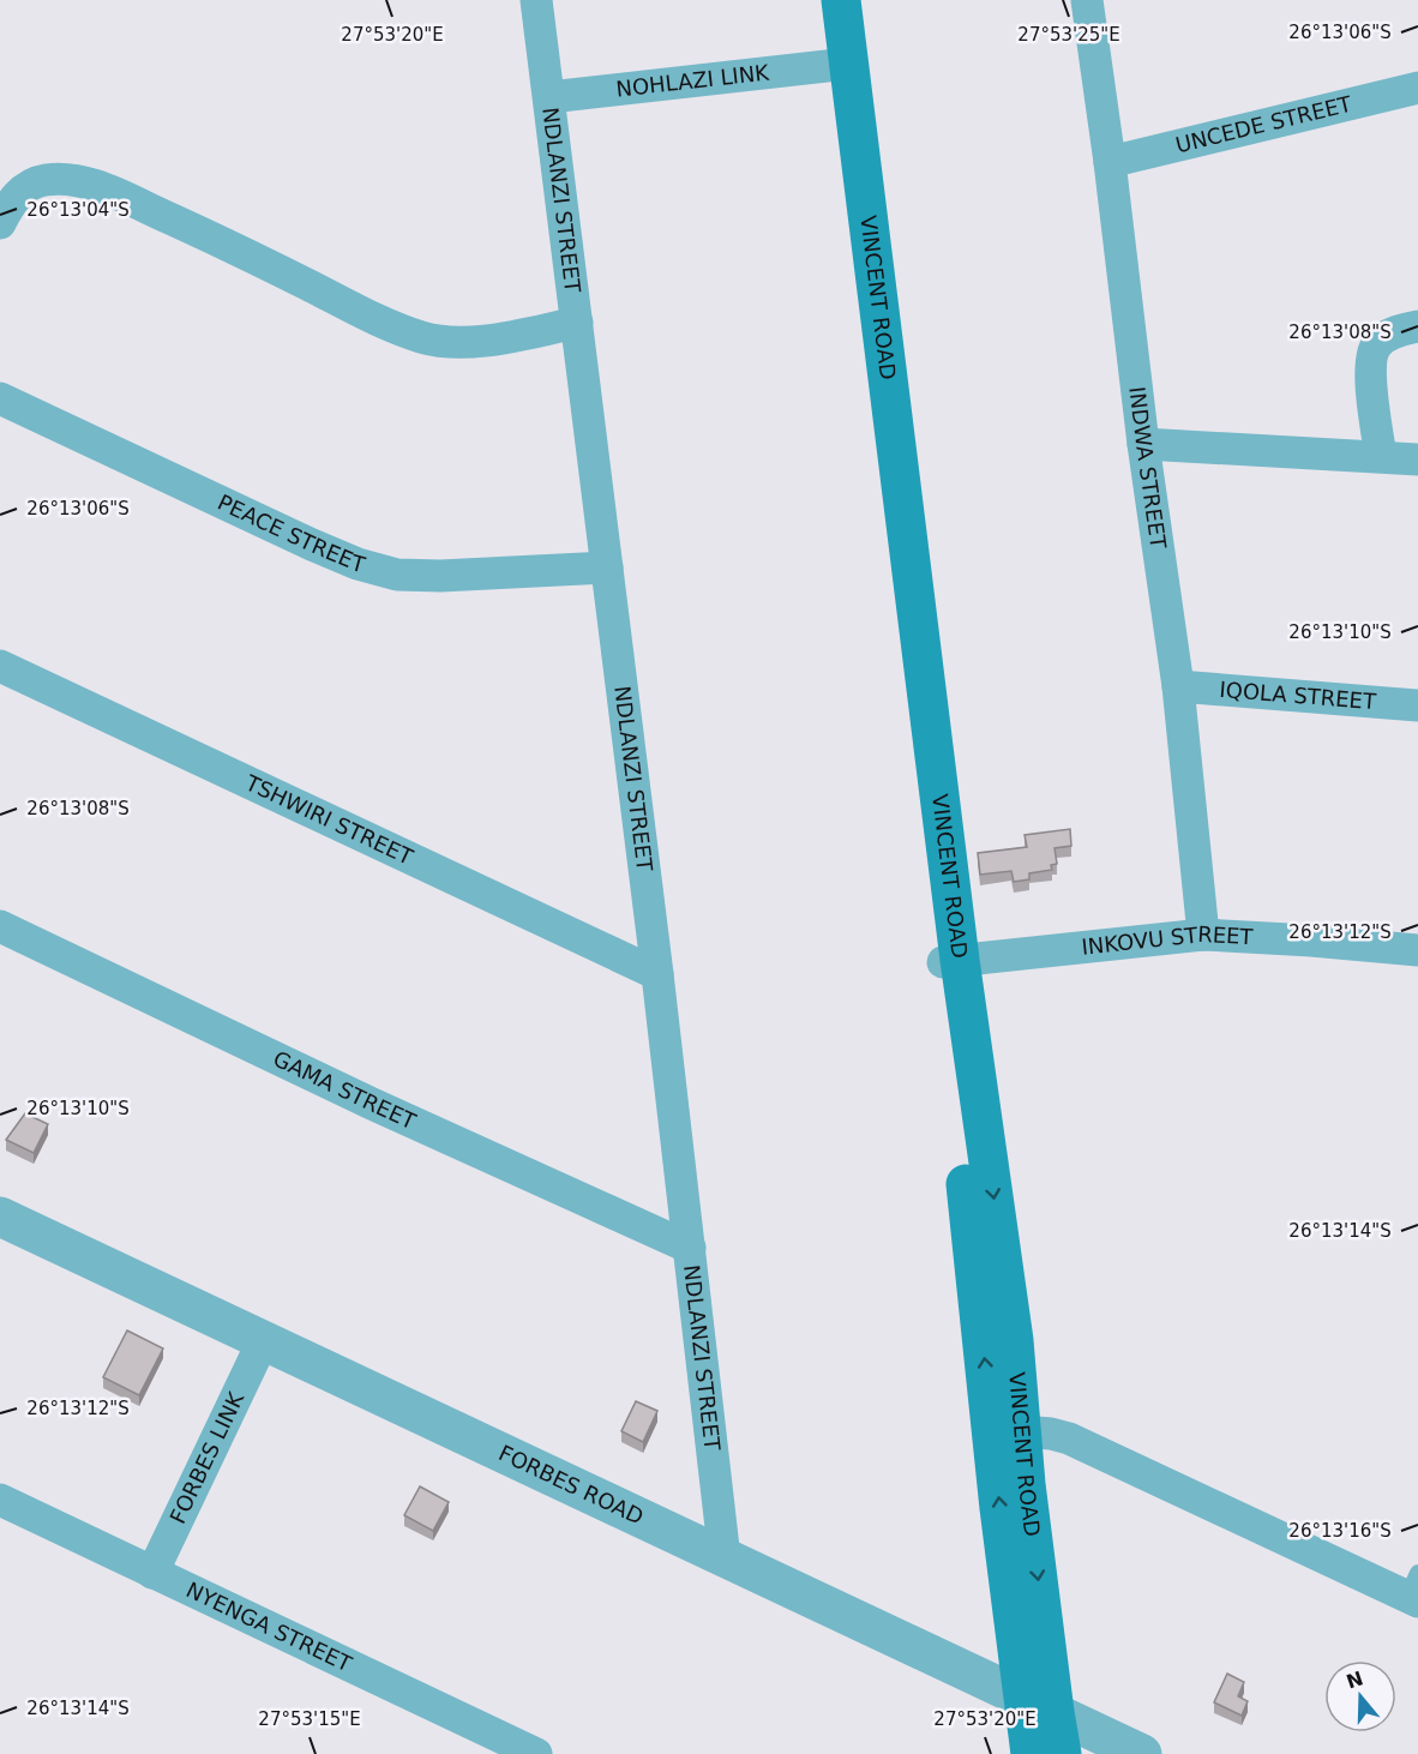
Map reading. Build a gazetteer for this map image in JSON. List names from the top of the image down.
{
  "streets": {
    "main road": ["VINCENT ROAD"],
    "street": [
      "NOHLAZI LINK",
      "UNCEDE STREET",
      "NDLANZI STREET",
      "INDWA STREET",
      "PEACE STREET",
      "IQOLA STREET",
      "TSHWIRI STREET",
      "INKOVU STREET",
      "GAMA STREET",
      "FORBES LINK",
      "FORBES ROAD",
      "NYENGA STREET"
    ]
  },
  "crossings": [
    ["NOHLAZI LINK", "NDLANZI STREET"],
    ["NOHLAZI LINK", "VINCENT ROAD"],
    ["UNCEDE STREET", "INDWA STREET"],
    ["NDLANZI STREET", "PEACE STREET"],
    ["NDLANZI STREET", "TSHWIRI STREET"],
    ["NDLANZI STREET", "GAMA STREET"],
    ["NDLANZI STREET", "FORBES ROAD"],
    ["VINCENT ROAD", "INKOVU STREET"],
    ["VINCENT ROAD", "FORBES ROAD"],
    ["INDWA STREET", "IQOLA STREET"],
    ["INDWA STREET", "INKOVU STREET"],
    ["FORBES LINK", "FORBES ROAD"],
    ["FORBES LINK", "NYENGA STREET"]
  ],
  "north": "top",
  "coordinates": [
    "26°13'06\"S",
    "27°53'20\"E",
    "27°53'25\"E",
    "26°13'04\"S",
    "26°13'08\"S",
    "26°13'10\"S",
    "26°13'12\"S",
    "26°13'14\"S",
    "26°13'16\"S",
    "27°53'15\"E"
  ]
}
